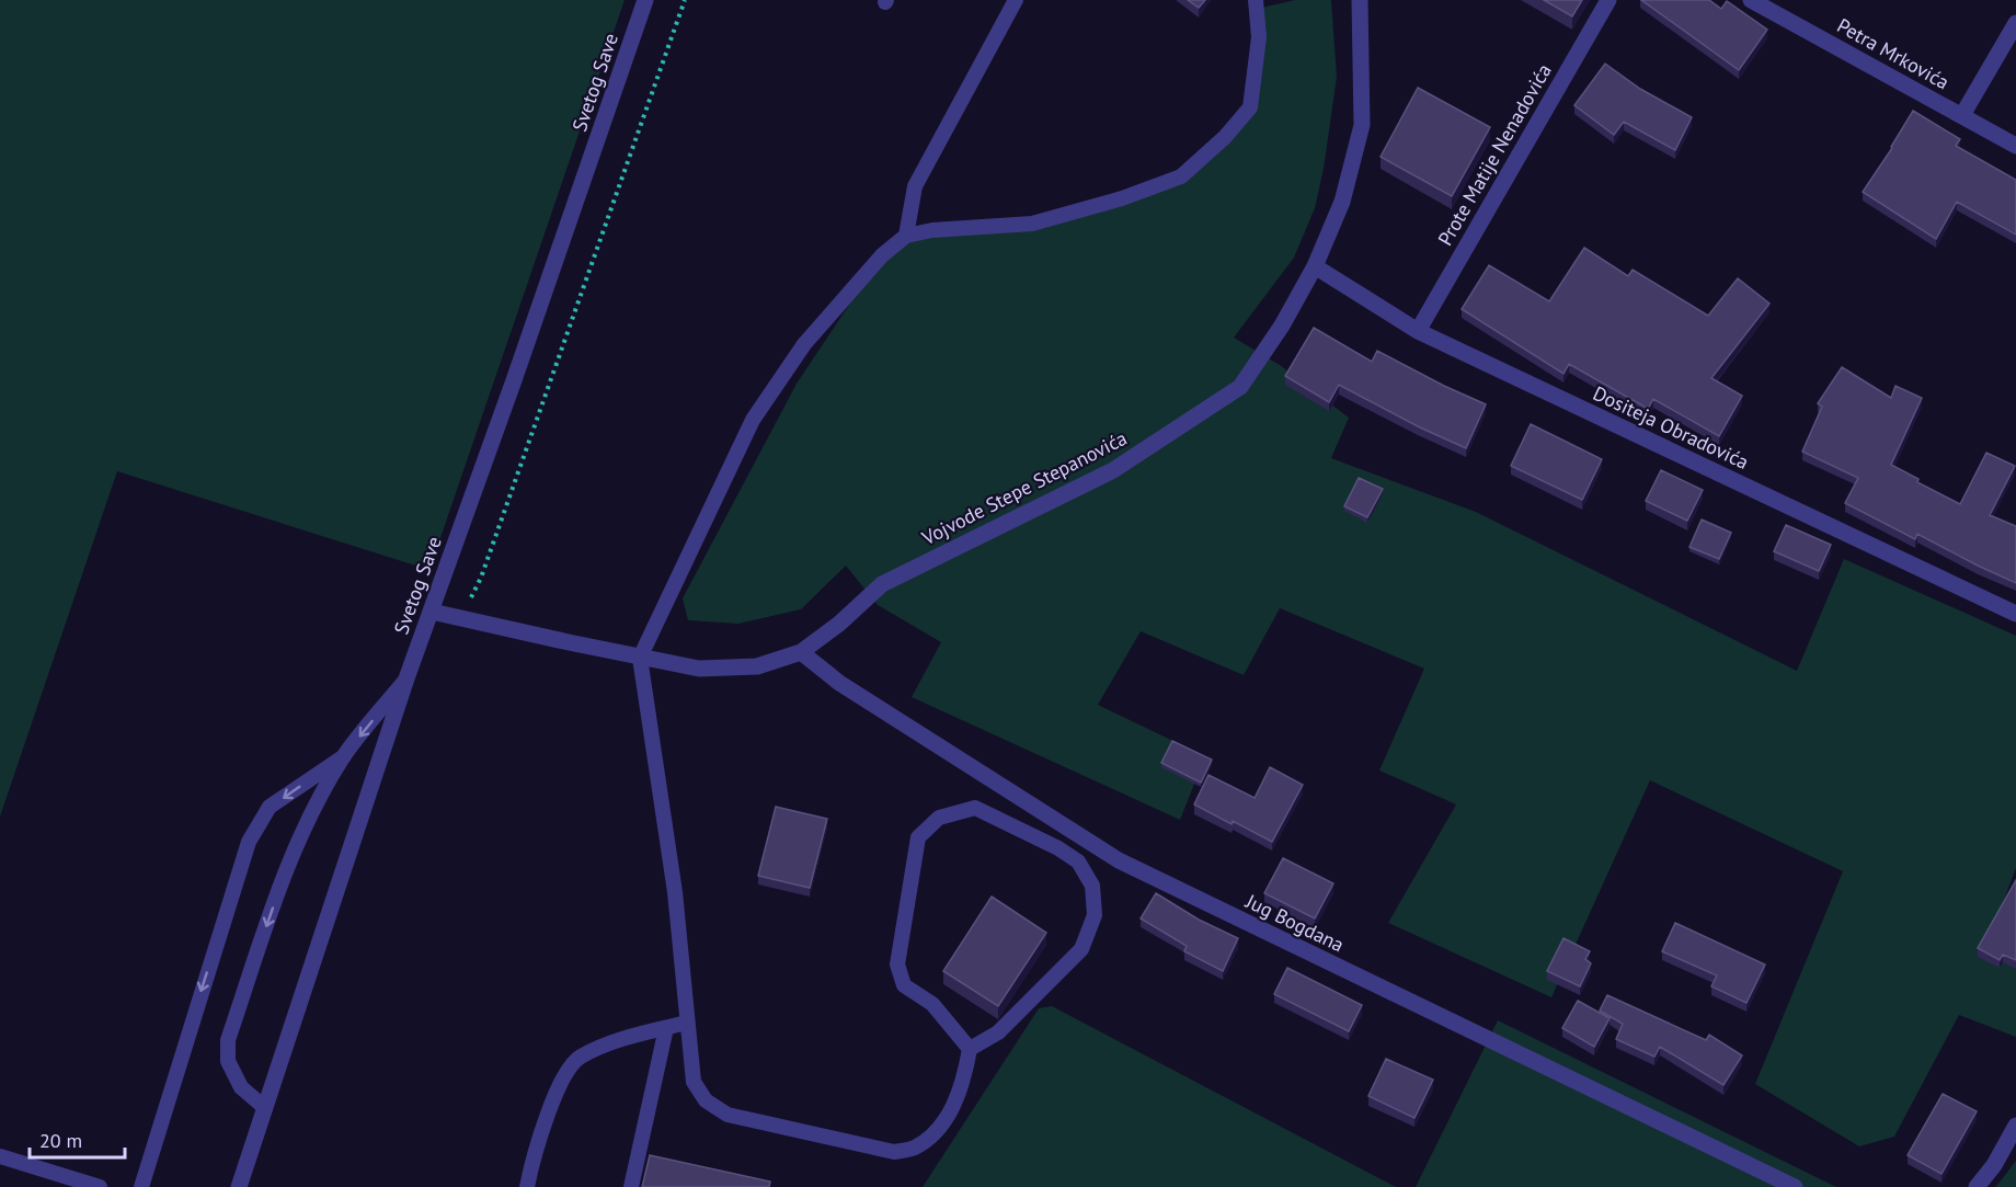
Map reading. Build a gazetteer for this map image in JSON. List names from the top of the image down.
{
  "streets": {
    "street": [
      "Petra Mrkovića",
      "Svetog Save",
      "Prote Matije Nenadovića",
      "Dositeja Obradovića",
      "Vojvode Stepe Stepanovića",
      "Jug Bogdana"
    ]
  },
  "crossings": [
    ["Svetog Save", "Vojvode Stepe Stepanovića"],
    ["Prote Matije Nenadovića", "Dositeja Obradovića"],
    ["Dositeja Obradovića", "Vojvode Stepe Stepanovića"],
    ["Vojvode Stepe Stepanovića", "Jug Bogdana"]
  ],
  "scale_bar": "20 m"
}
